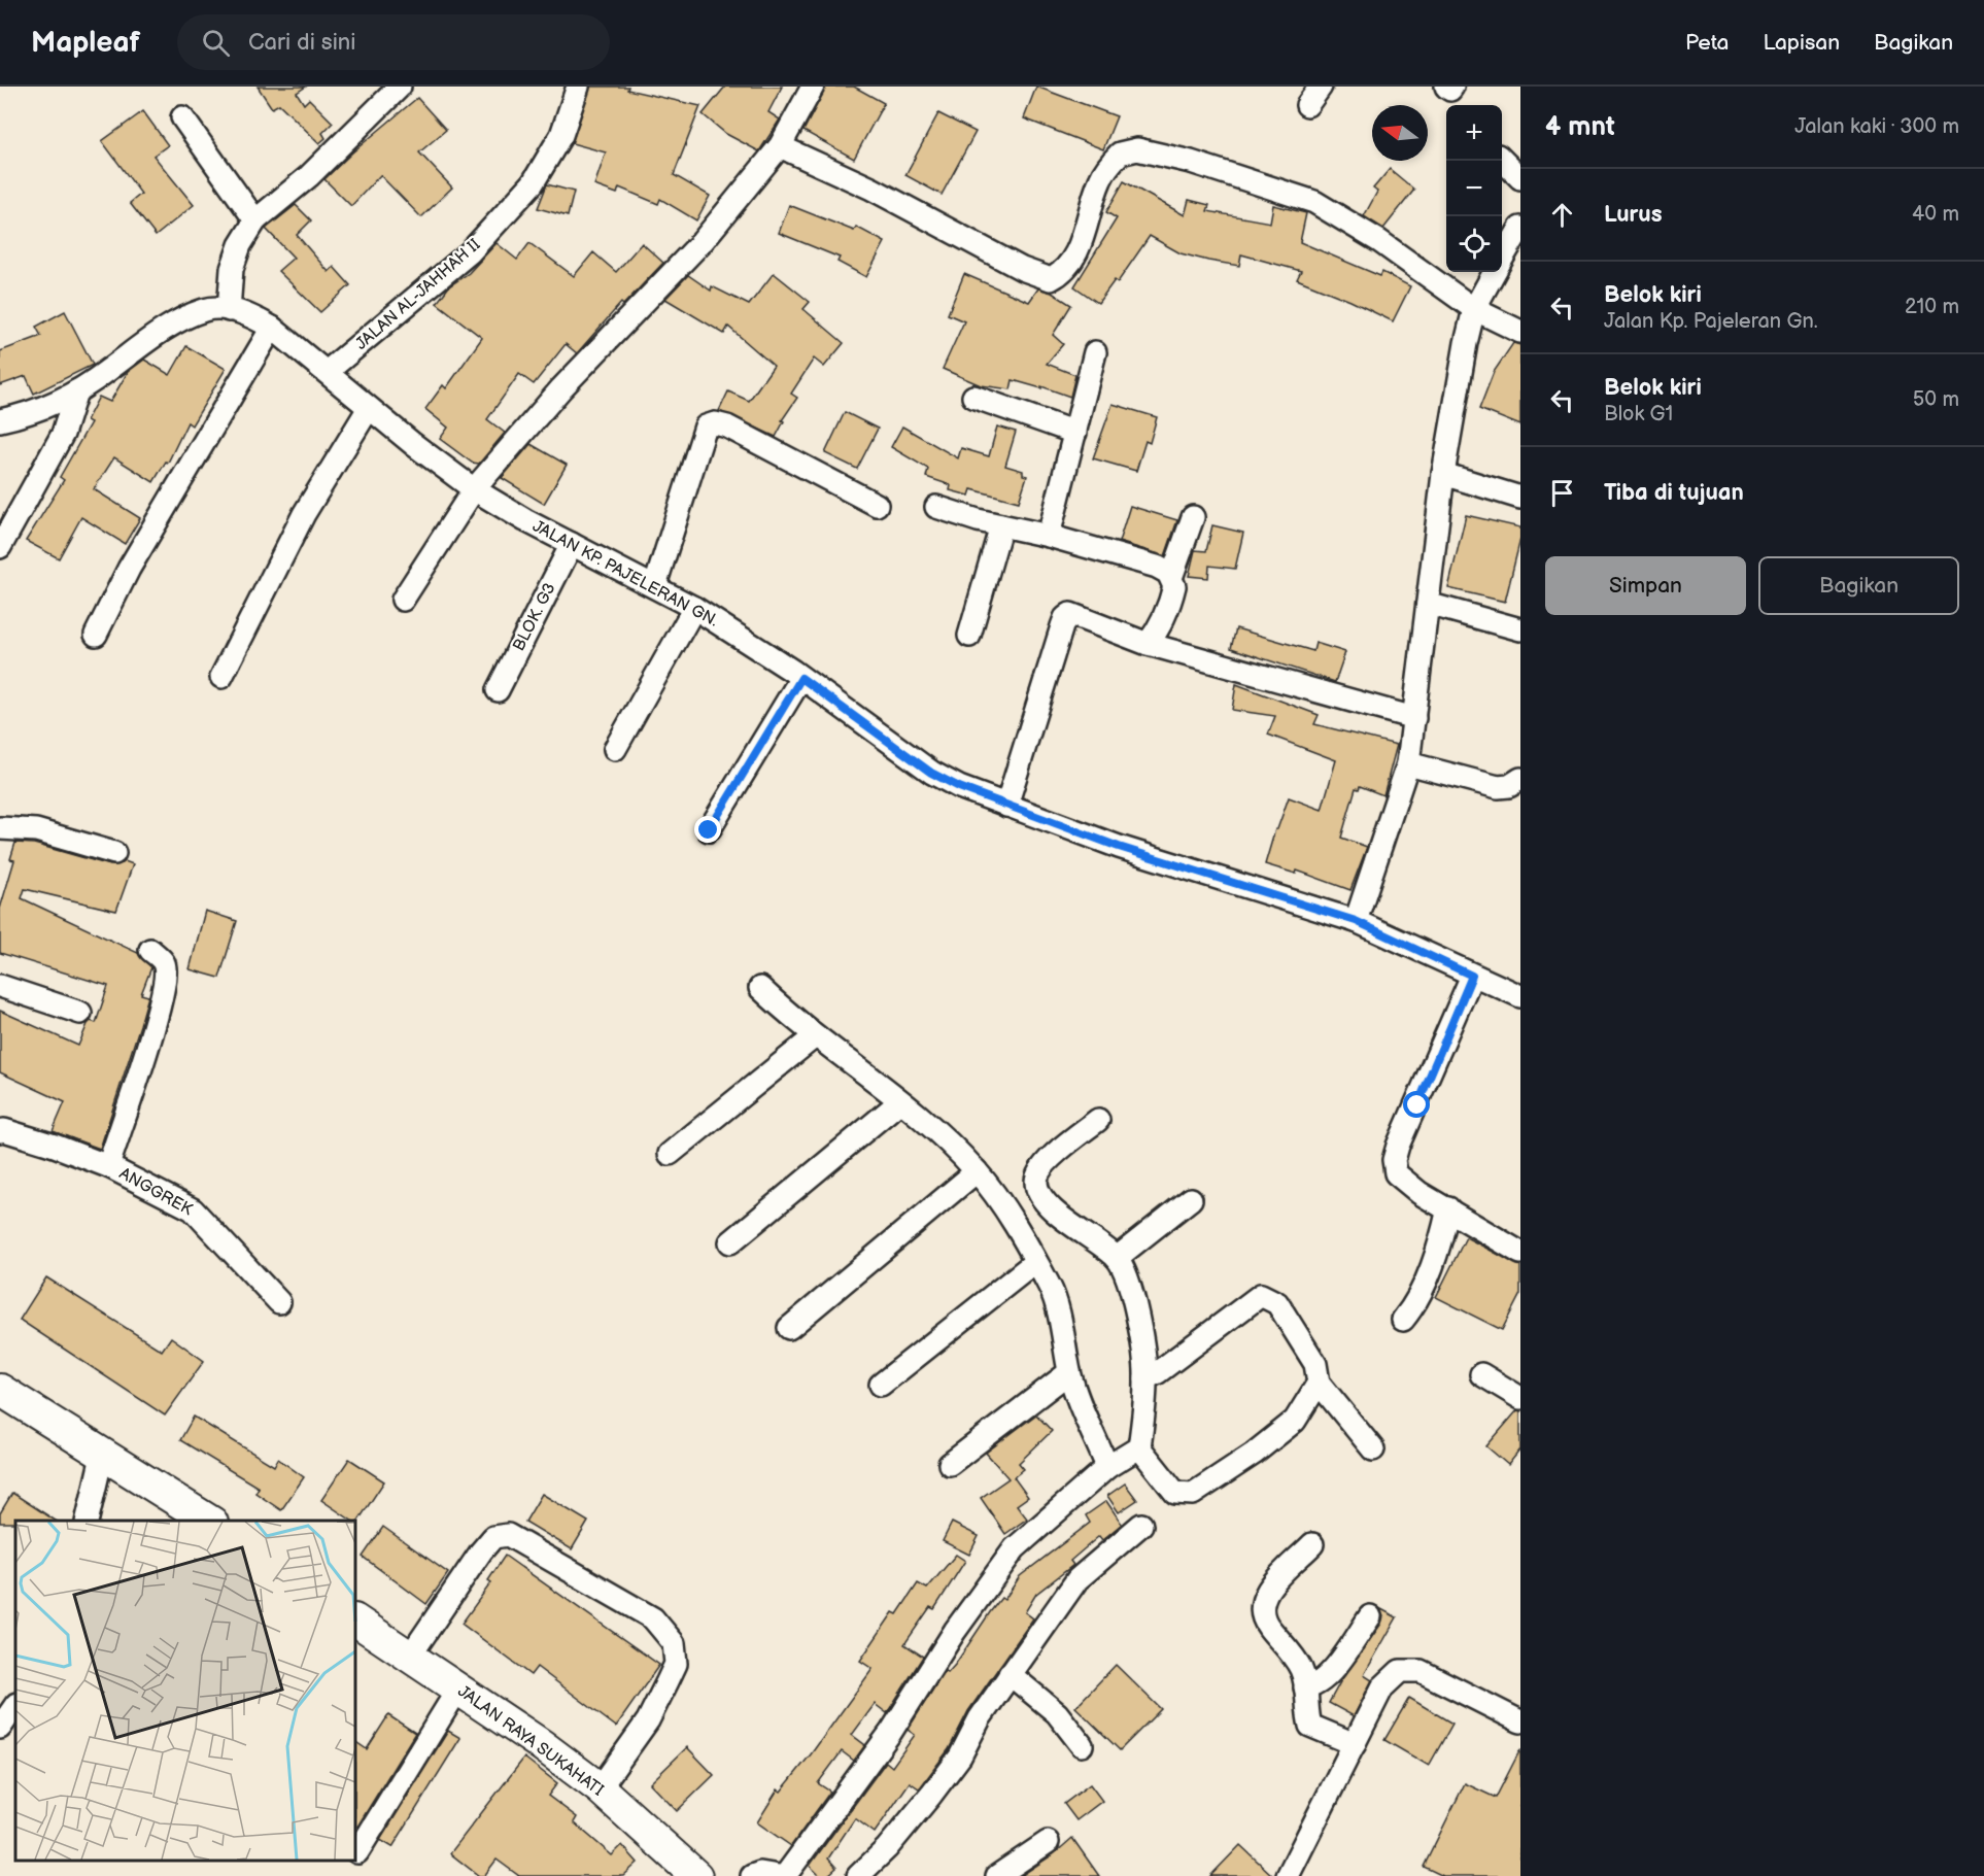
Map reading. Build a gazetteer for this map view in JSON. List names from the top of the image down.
{
  "streets": {
    "main road": ["JALAN RAYA SUKAHATI"],
    "street": [
      "JALAN AL-JAHHAH II",
      "JALAN KP. PAJELERAN GN.",
      "BLOK. G3",
      "ANGGREK"
    ]
  },
  "crossings": [
    ["JALAN AL-JAHHAH II", "JALAN KP. PAJELERAN GN."],
    ["JALAN KP. PAJELERAN GN.", "BLOK. G3"]
  ],
  "north": "left",
  "page": {
    "header": "Mapleaf",
    "search": "Cari di sini",
    "nav": ["Peta", "Lapisan", "Bagikan"],
    "heading": ["4 mnt", "Jalan kaki · 300 m"],
    "map_buttons": ["+", "−"],
    "list": [
      ["Lurus", "40 m"],
      ["Belok kiri", "Jalan Kp. Pajeleran Gn.", "210 m"],
      ["Belok kiri", "Blok G1", "50 m"],
      "Tiba di tujuan"
    ],
    "buttons": ["Simpan", "Bagikan"]
  }
}
